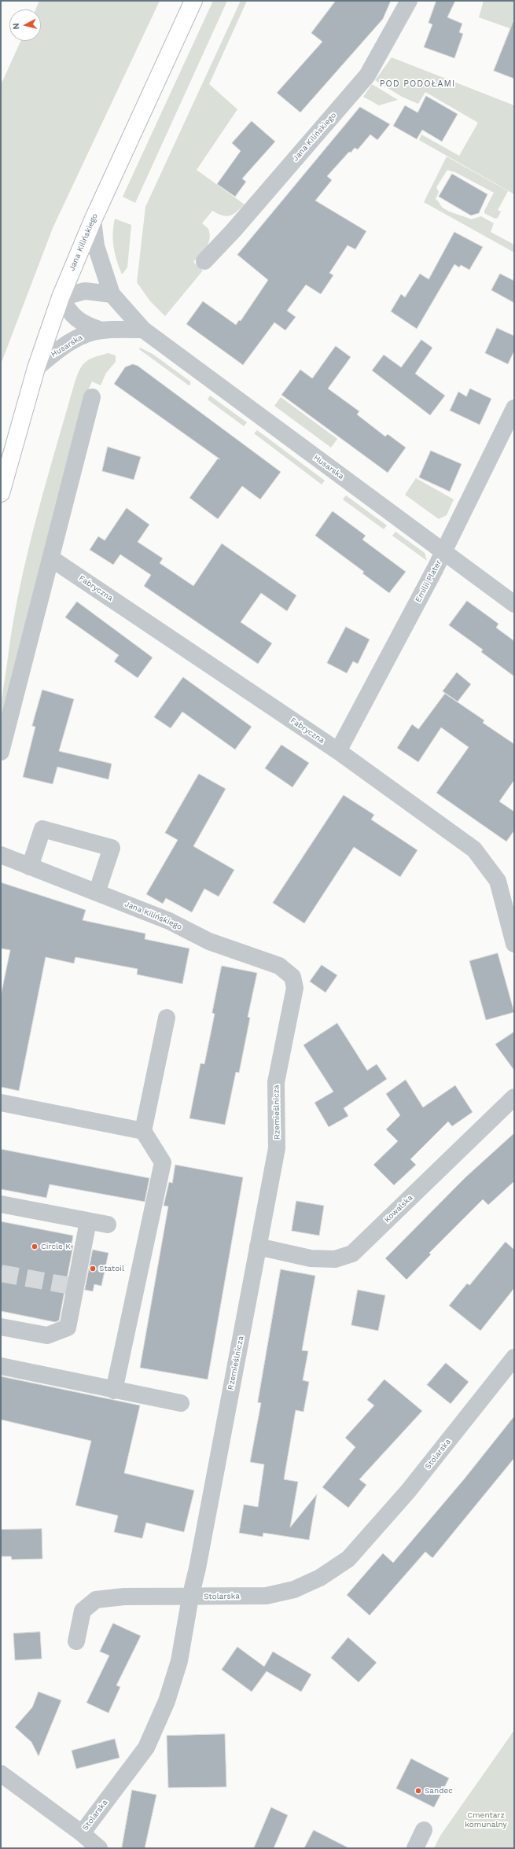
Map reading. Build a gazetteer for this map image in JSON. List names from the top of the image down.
{
  "streets": {
    "main road": ["Jana Kilińskiego"],
    "street": [
      "Husarska",
      "Emilii Plater",
      "Fabryczna",
      "Rzemieślnicza",
      "Kowalska",
      "Stolarska"
    ]
  },
  "crossings": [
    ["Jana Kilińskiego", "Husarska"],
    ["Jana Kilińskiego", "Rzemieślnicza"],
    ["Husarska", "Emilii Plater"],
    ["Emilii Plater", "Fabryczna"],
    ["Rzemieślnicza", "Kowalska"],
    ["Rzemieślnicza", "Stolarska"]
  ],
  "districts": ["POD PODOŁAMI"],
  "parks": ["Cmentarz komunalny"],
  "places": ["Circle K", "Statoil", "Sandec"],
  "north": "left"
}
